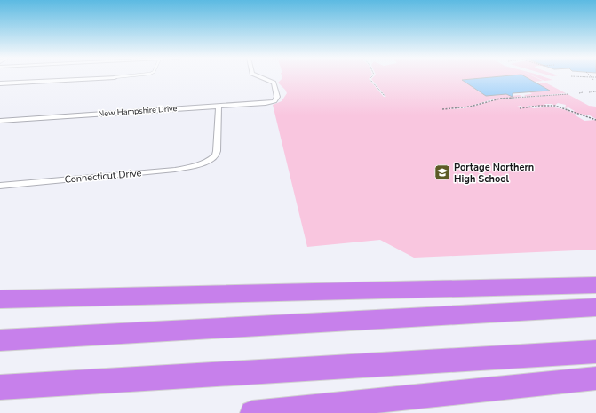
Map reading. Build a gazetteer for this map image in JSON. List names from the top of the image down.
{
  "streets": {
    "street": ["New Hampshire Drive", "Connecticut Drive"]
  },
  "crossings": [
    ["New Hampshire Drive", "Connecticut Drive"]
  ],
  "places": {
    "school or university": ["Portage Northern High School"]
  }
}
